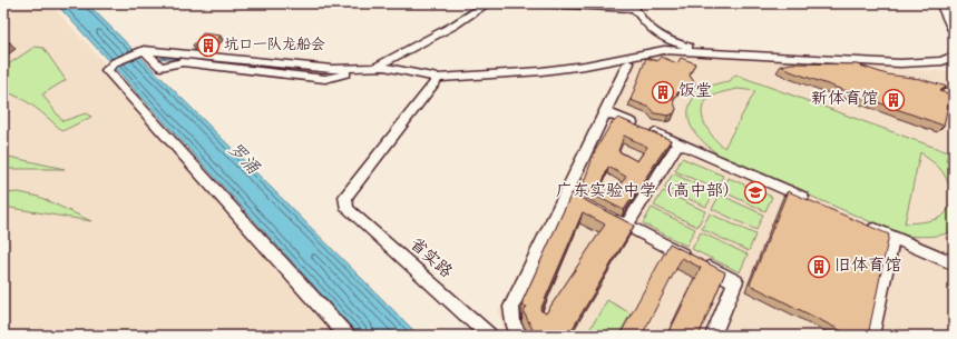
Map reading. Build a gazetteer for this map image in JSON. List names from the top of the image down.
{
  "streets": {
    "street": ["省实路"]
  },
  "water": ["罗涌"],
  "places": {
    "building": [
      "坑口一队龙船会",
      "饭堂",
      "新体育馆",
      "旧体育馆"
    ],
    "school or university": ["广东实验中学（高中部）"]
  }
}
